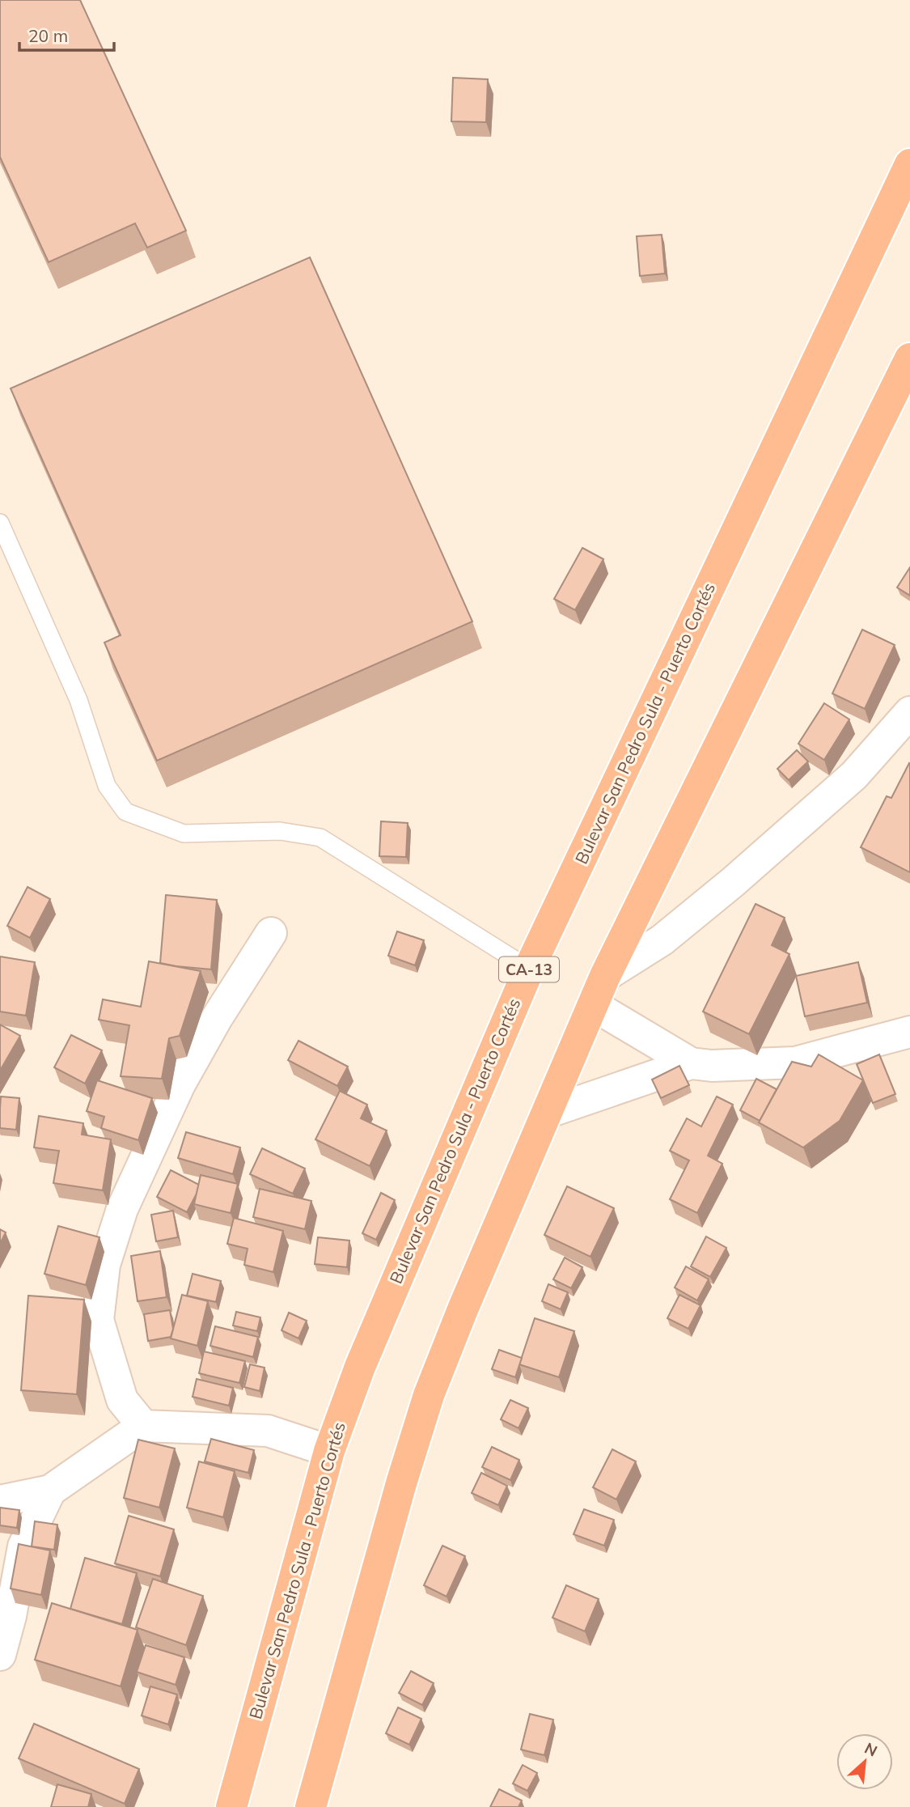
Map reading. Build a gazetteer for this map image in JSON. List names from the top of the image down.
{
  "streets": {
    "highway": ["Bulevar San Pedro Sula - Puerto Cortés", "CA-13"]
  },
  "scale_bar": "20 m",
  "north": "top right"
}
